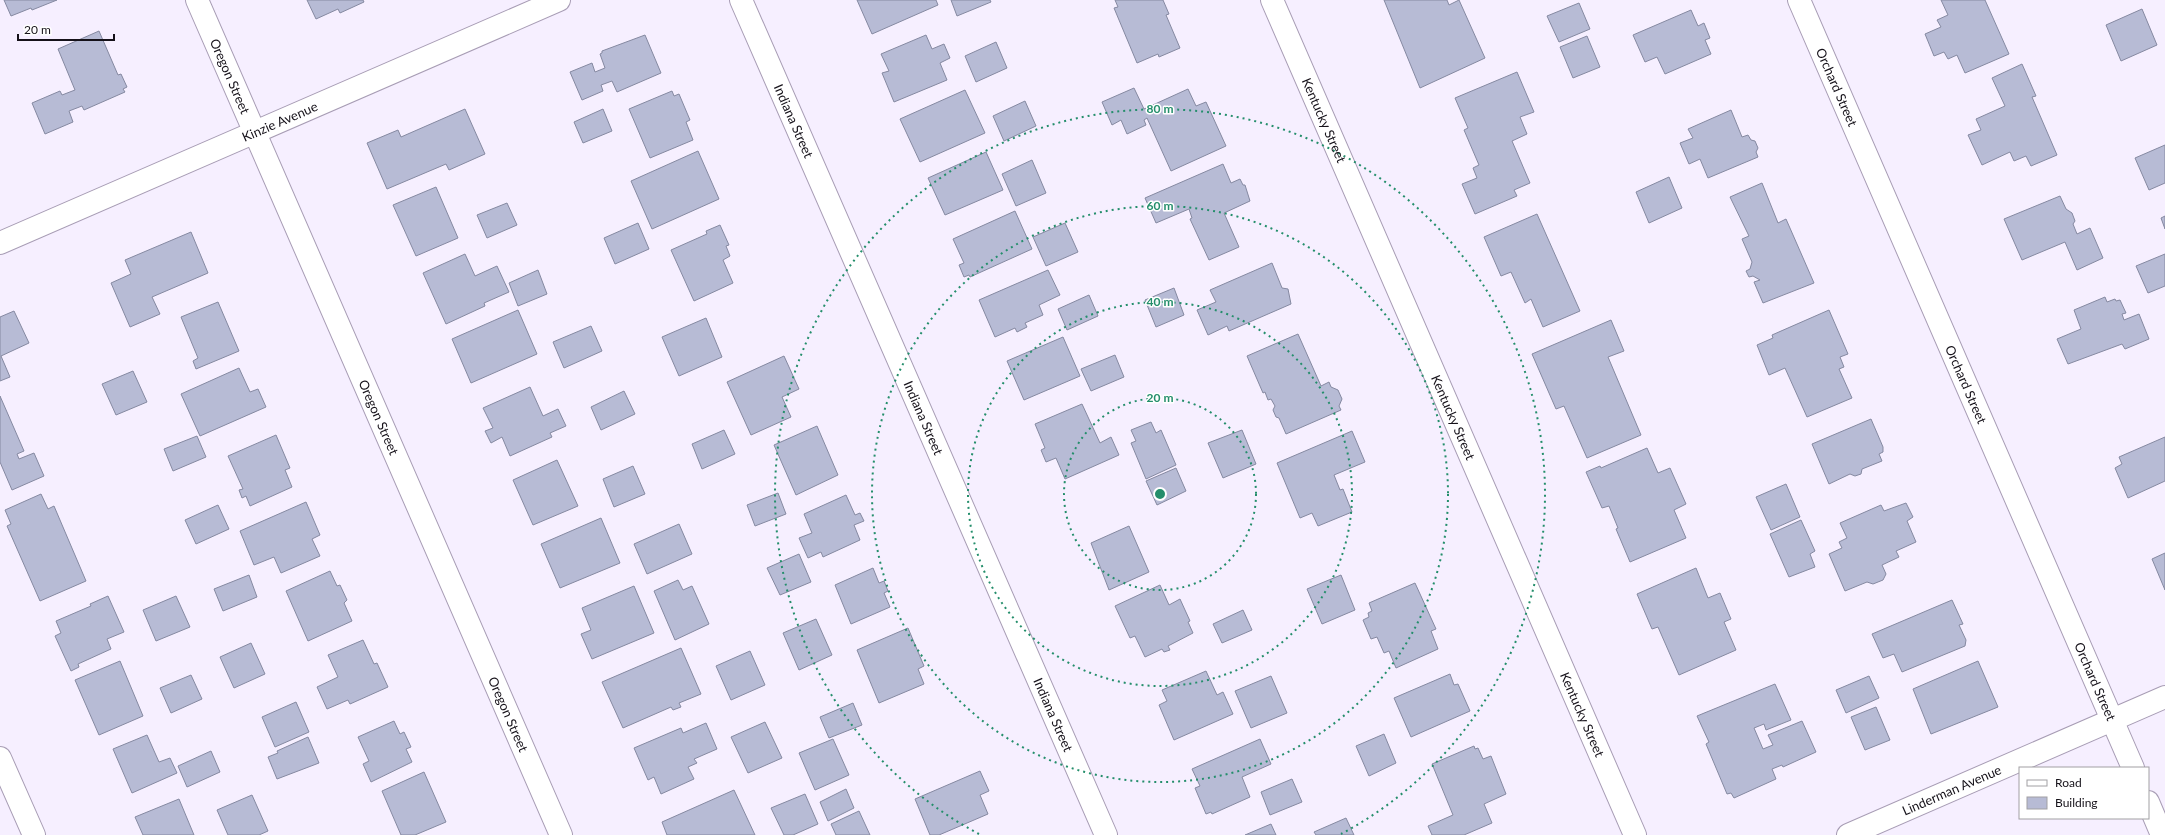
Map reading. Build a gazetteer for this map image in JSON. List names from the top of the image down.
{
  "streets": {
    "street": [
      "Oregon Street",
      "Orchard Street",
      "Kentucky Street",
      "Kinzie Avenue",
      "Indiana Street",
      "Linderman Avenue"
    ]
  },
  "crossings": [
    ["Oregon Street", "Kinzie Avenue"],
    ["Orchard Street", "Linderman Avenue"]
  ],
  "legend": ["Road", "Building"],
  "scale_bar": "20 m",
  "rings": [
    "80 m",
    "60 m",
    "40 m",
    "20 m"
  ]
}
